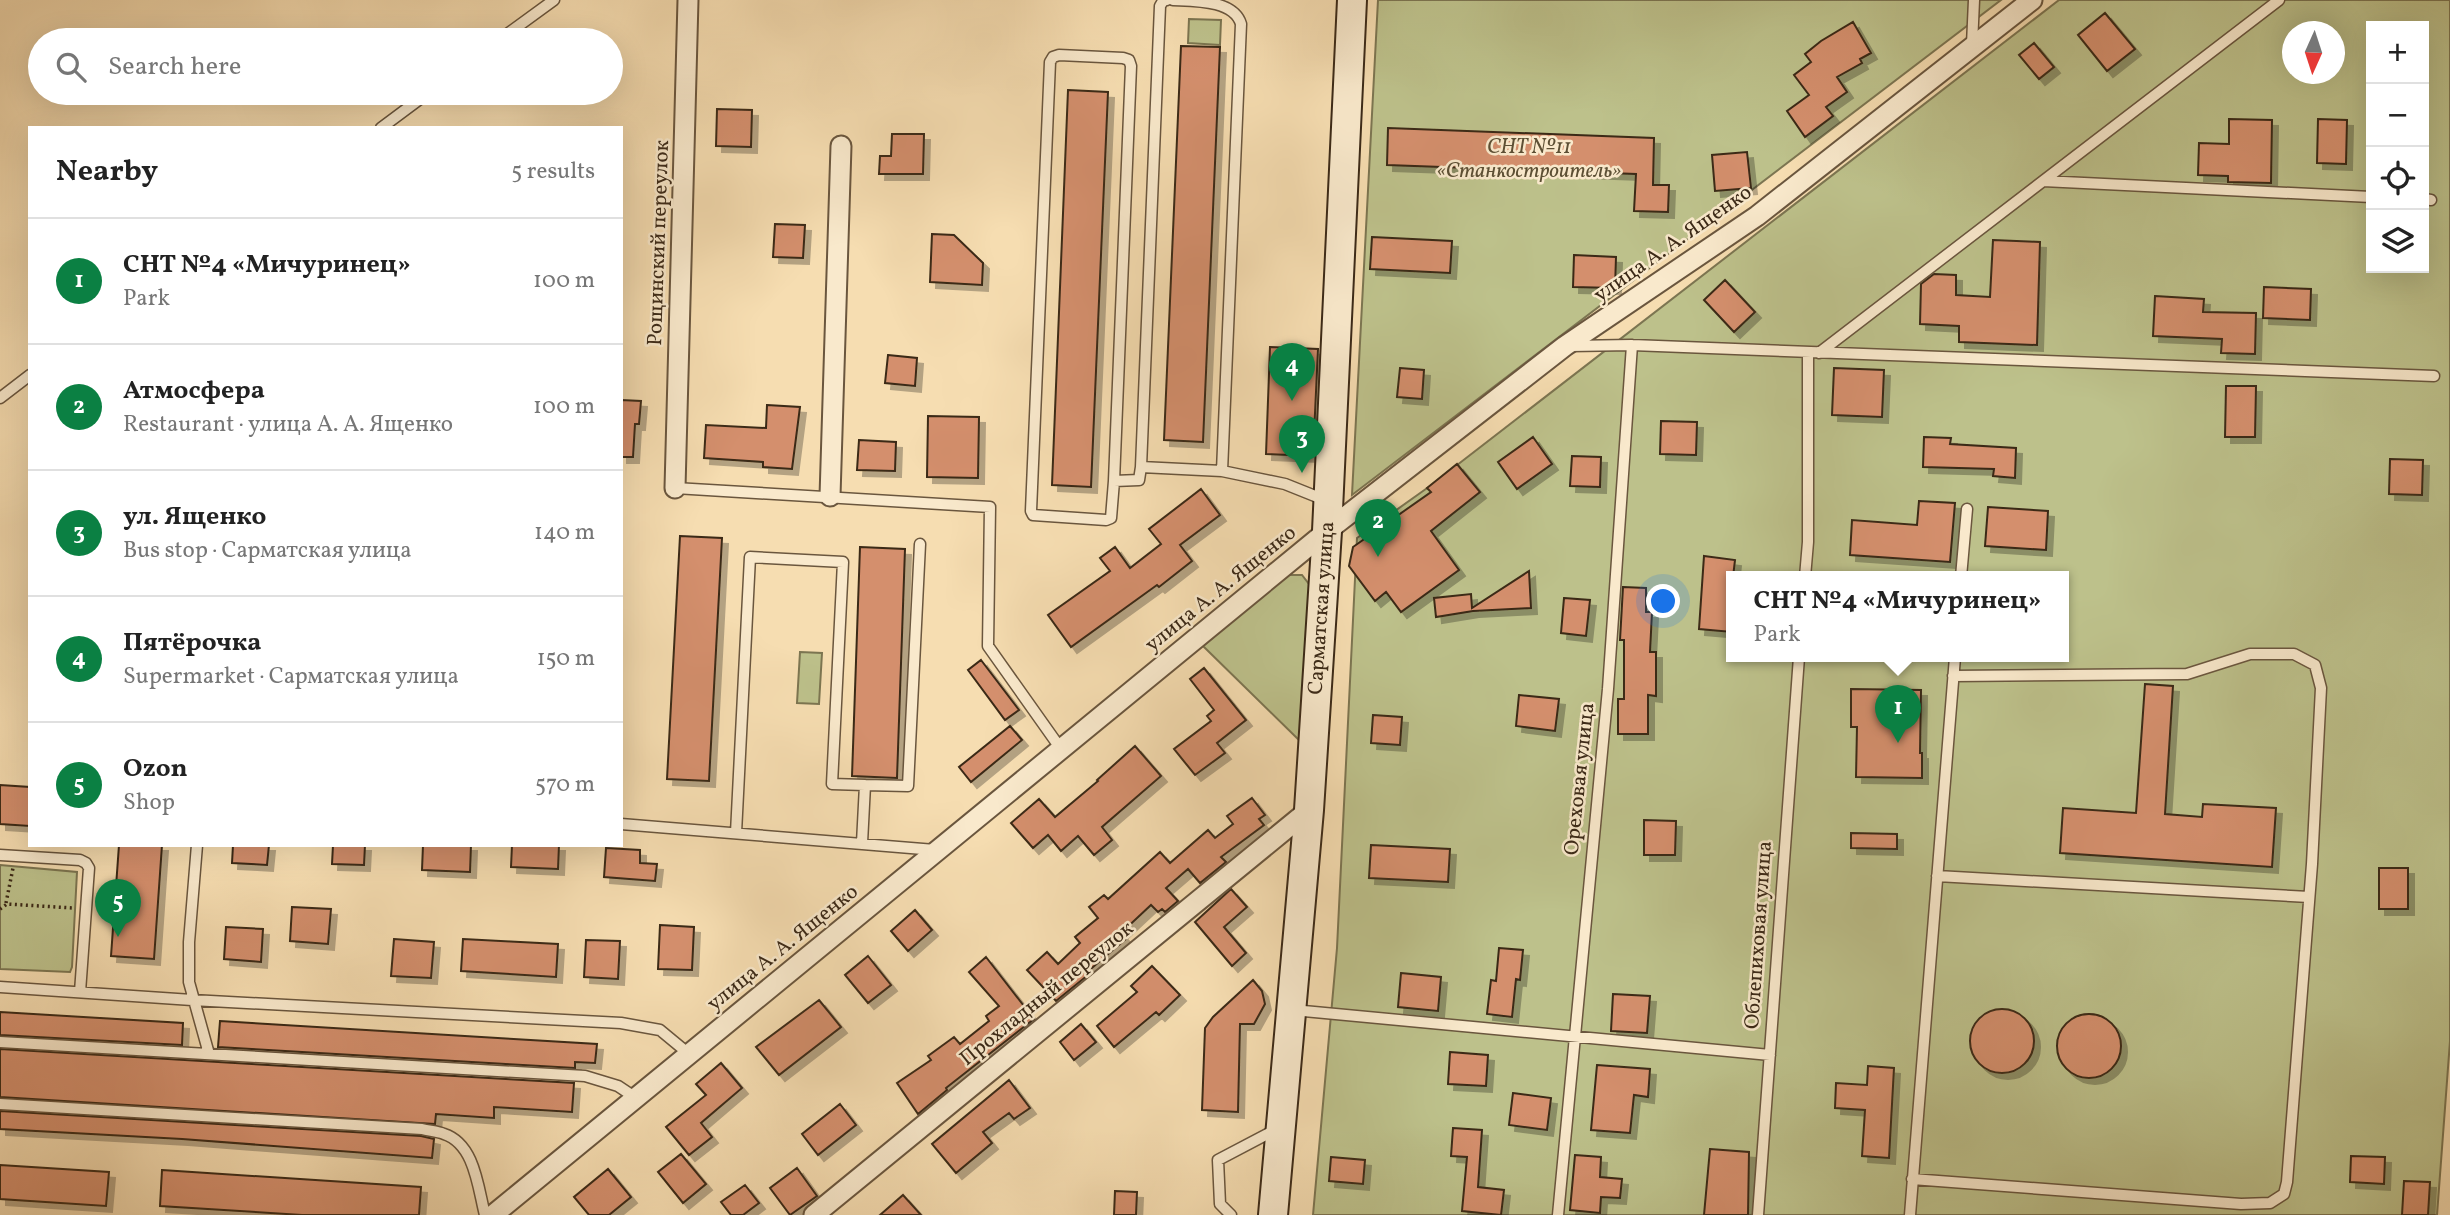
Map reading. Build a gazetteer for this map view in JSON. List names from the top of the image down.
{
  "streets": {
    "main road": ["Сарматская улица"],
    "street": ["Рощинский переулок", "улица А. А. Ященко", "Прохладный переулок"],
    "lane": ["Ореховая улица", "Облепиховая улица"]
  },
  "crossings": [
    ["улица А. А. Ященко", "Сарматская улица"],
    ["Сарматская улица", "Прохладный переулок"]
  ],
  "parks": ["СНТ №11 «Станкостроитель»"],
  "north": "bottom",
  "page": {
    "map_buttons": ["+", "−"],
    "search": "Search here",
    "heading": ["Nearby", "5 results"],
    "list": [
      {
        "mark": "1",
        "name": "СНТ №4 «Мичуринец»",
        "note": "Park",
        "value": "100 m"
      },
      {
        "mark": "2",
        "name": "Атмосфера",
        "note": "Restaurant · улица А. А. Ященко",
        "value": "100 m"
      },
      {
        "mark": "3",
        "name": "ул. Ященко",
        "note": "Bus stop · Сарматская улица",
        "value": "140 m"
      },
      {
        "mark": "4",
        "name": "Пятёрочка",
        "note": "Supermarket · Сарматская улица",
        "value": "150 m"
      },
      {
        "mark": "5",
        "name": "Ozon",
        "note": "Shop",
        "value": "570 m"
      }
    ],
    "pins": [
      "4",
      "3",
      "2",
      "1",
      "5"
    ],
    "popup": ["СНТ №4 «Мичуринец»", "Park"]
  }
}
